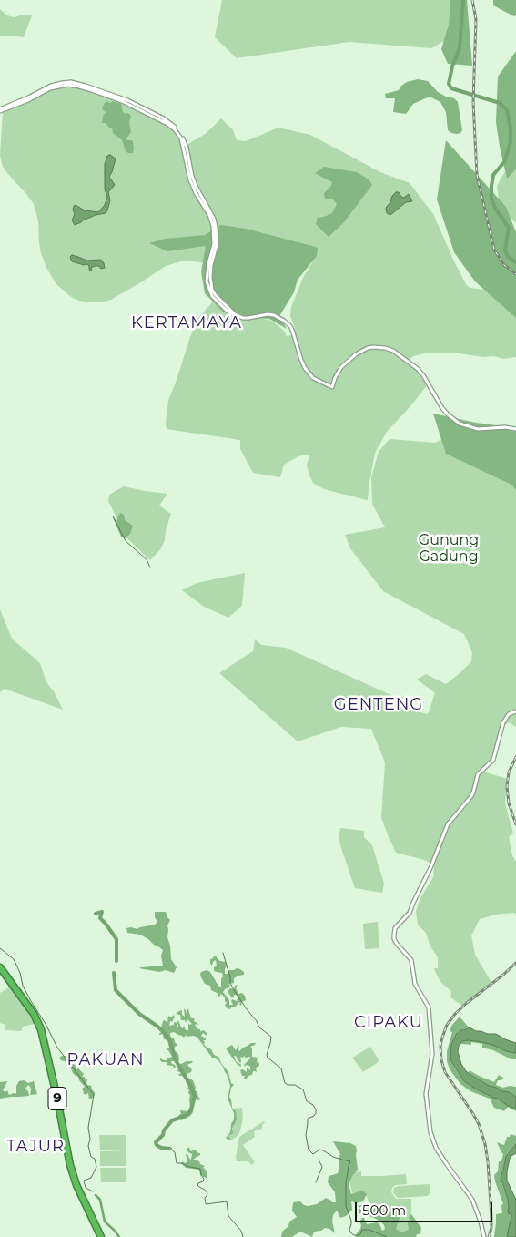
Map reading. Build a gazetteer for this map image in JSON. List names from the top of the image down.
{
  "streets": {
    "highway": ["9"]
  },
  "districts": [
    "KERTAMAYA",
    "GENTENG",
    "CIPAKU",
    "PAKUAN",
    "TAJUR"
  ],
  "parks": ["Gunung Gadung"],
  "scale_bar": "500 m"
}
